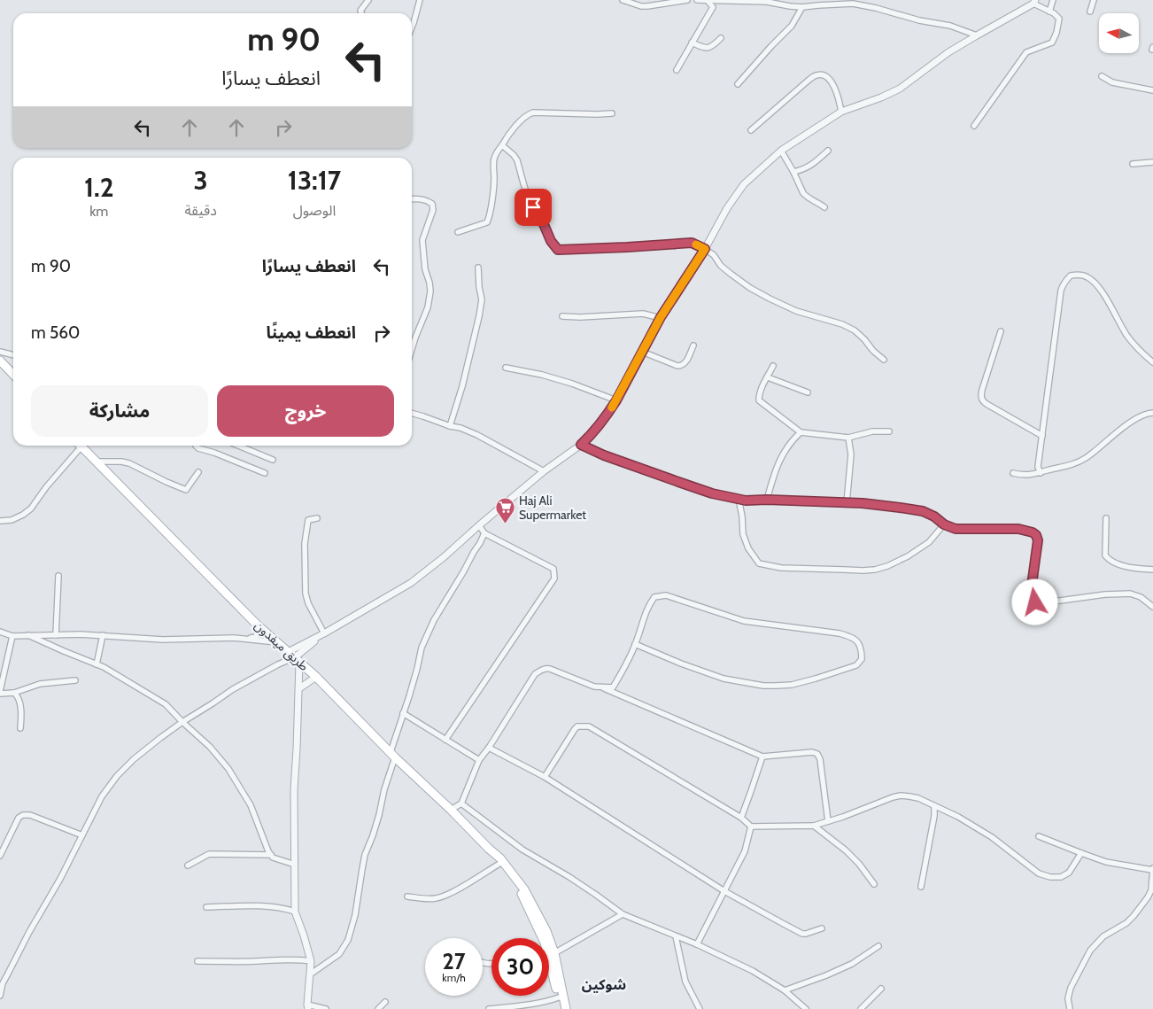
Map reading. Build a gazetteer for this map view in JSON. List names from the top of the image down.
{
  "streets": {
    "main road": ["طريق ميفدون"]
  },
  "districts": ["شوكين"],
  "places": {
    "supermarket": ["Haj Ali Supermarket"]
  },
  "north": "left",
  "page": {
    "turn": ["90 m", "انعطف يسارًا"],
    "eta": [
      "13:17",
      "الوصول",
      "3",
      "دقيقة",
      "1.2",
      "km"
    ],
    "list": [
      {
        "name": "انعطف يسارًا",
        "value": "90 m"
      },
      {
        "name": "انعطف يمينًا",
        "value": "560 m"
      }
    ],
    "buttons": ["خروج", "مشاركة"],
    "speed": "27 km/h",
    "limit": "30"
  }
}
